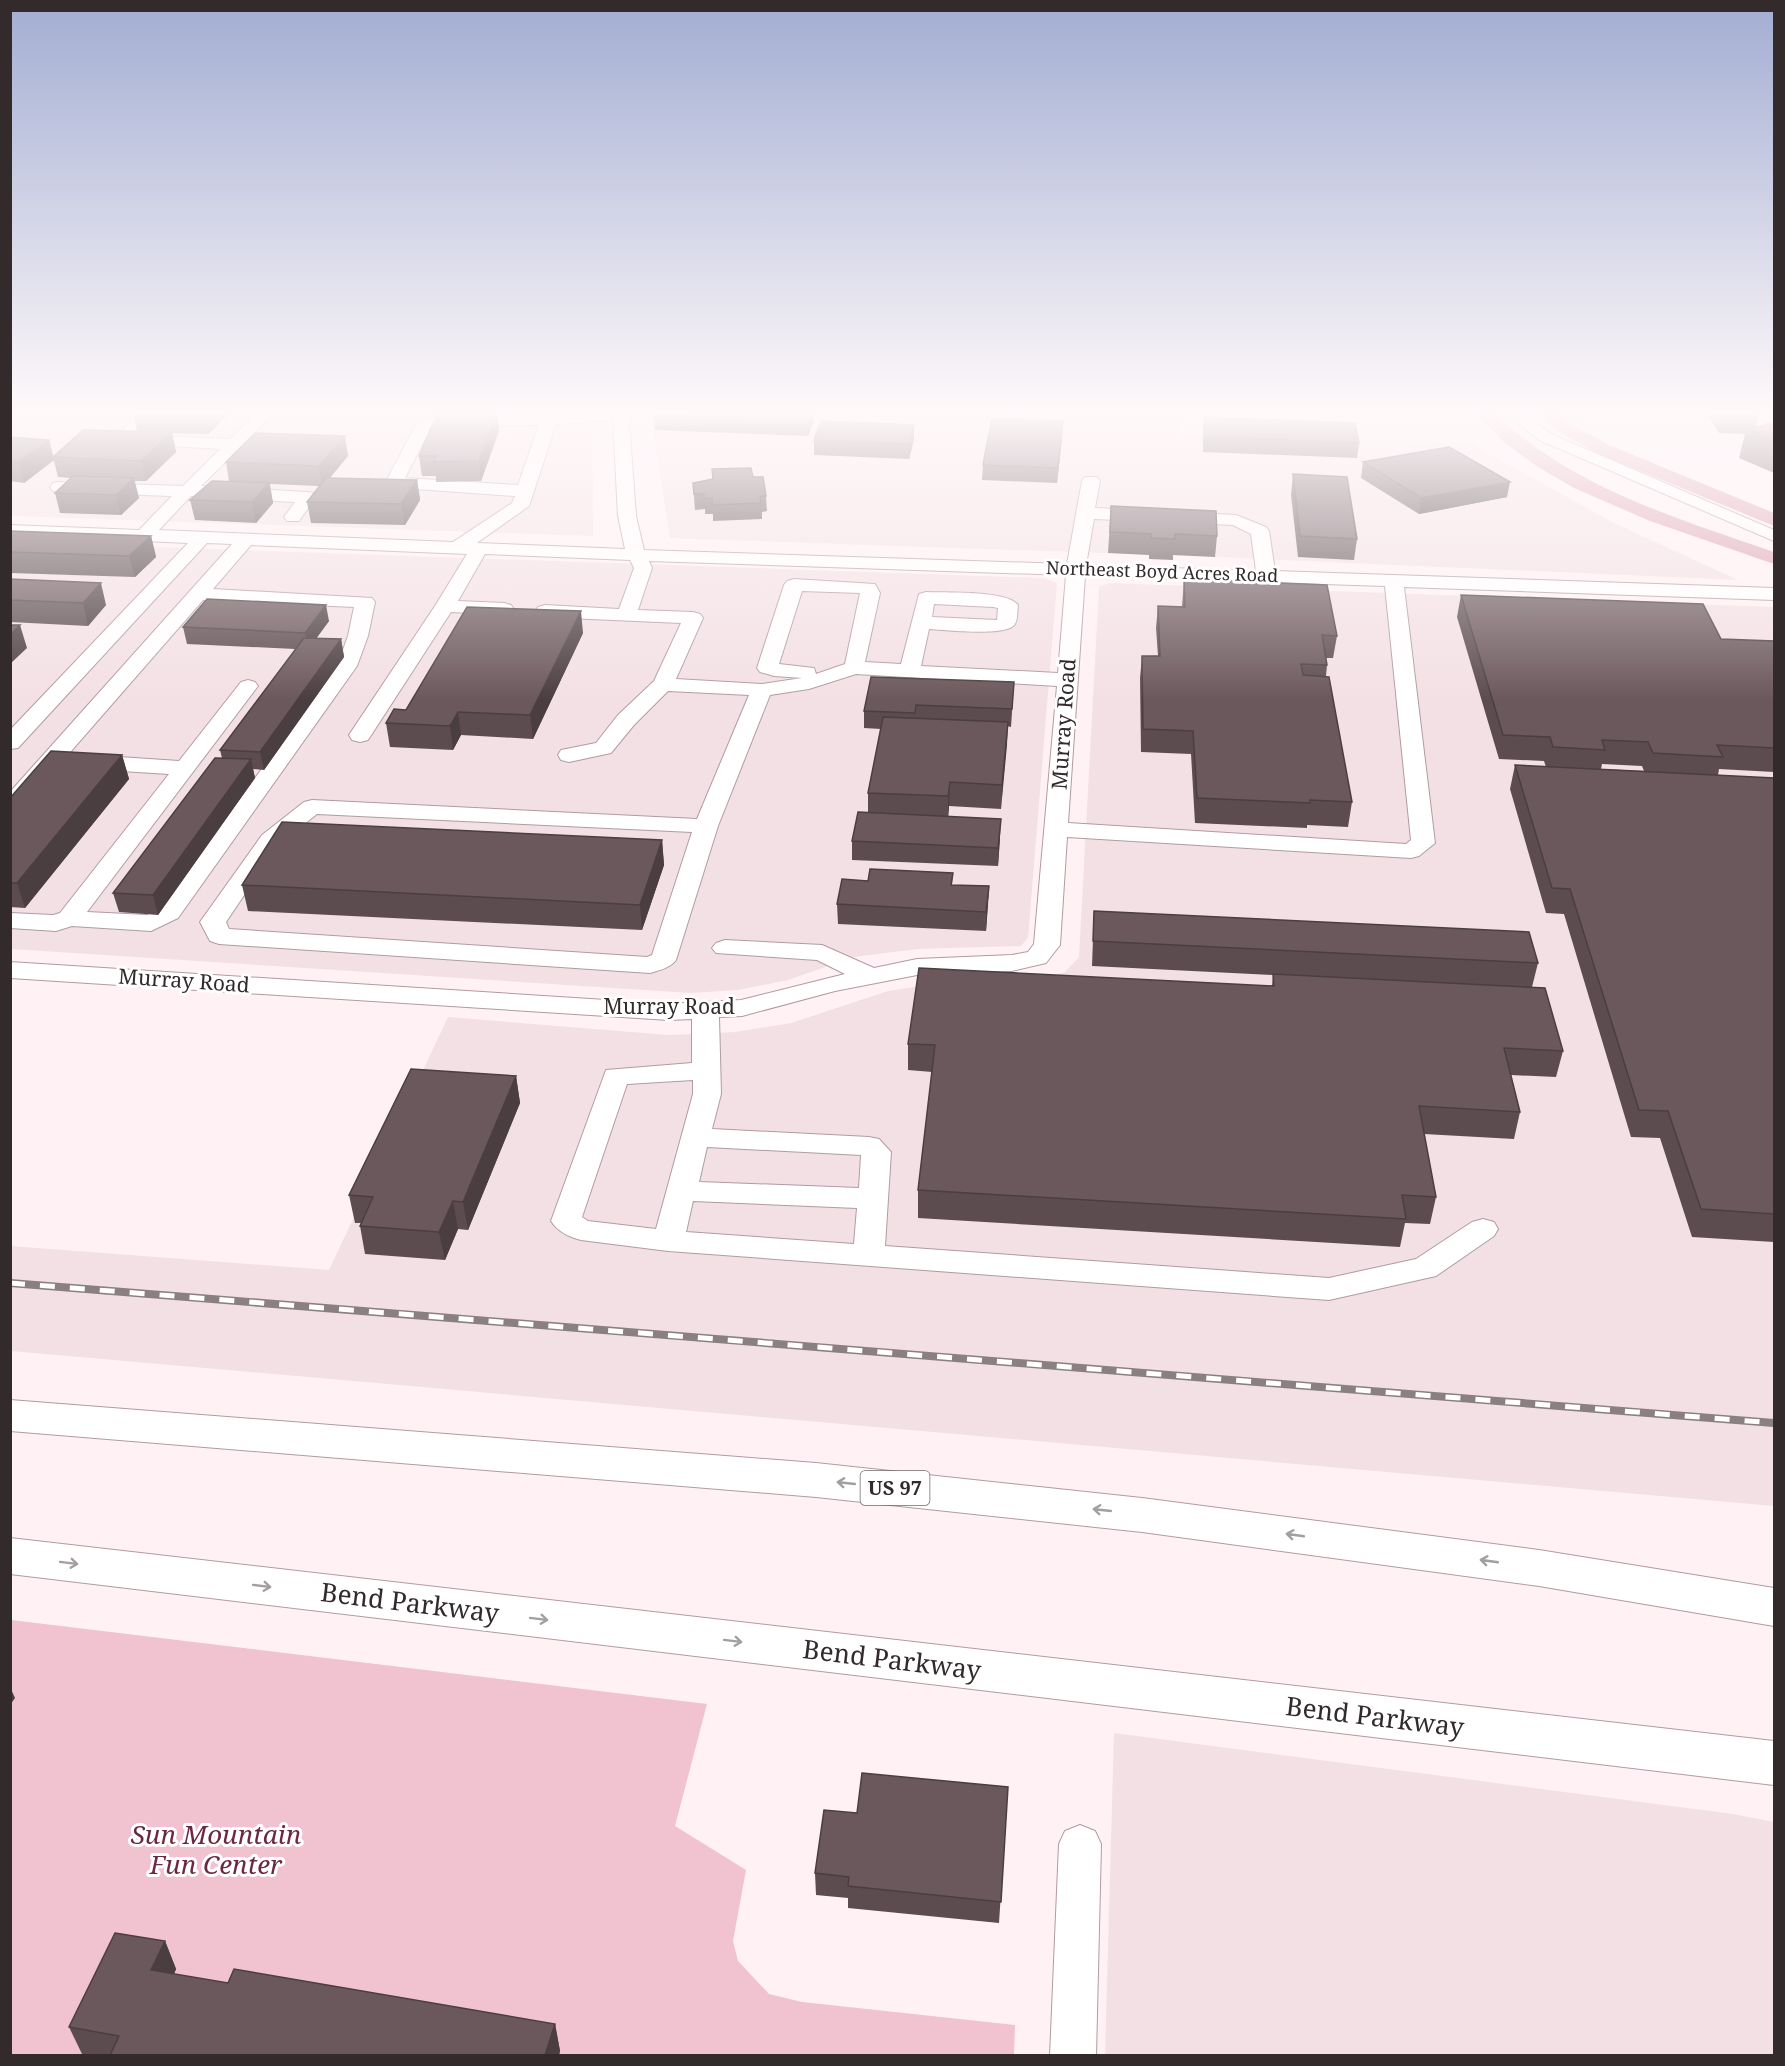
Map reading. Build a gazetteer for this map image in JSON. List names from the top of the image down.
{
  "streets": {
    "highway": ["US 97", "Bend Parkway"],
    "street": ["Northeast Boyd Acres Road", "Murray Road"]
  },
  "crossings": [
    ["Northeast Boyd Acres Road", "Murray Road"]
  ],
  "parks": ["Sun Mountain Fun Center"]
}
